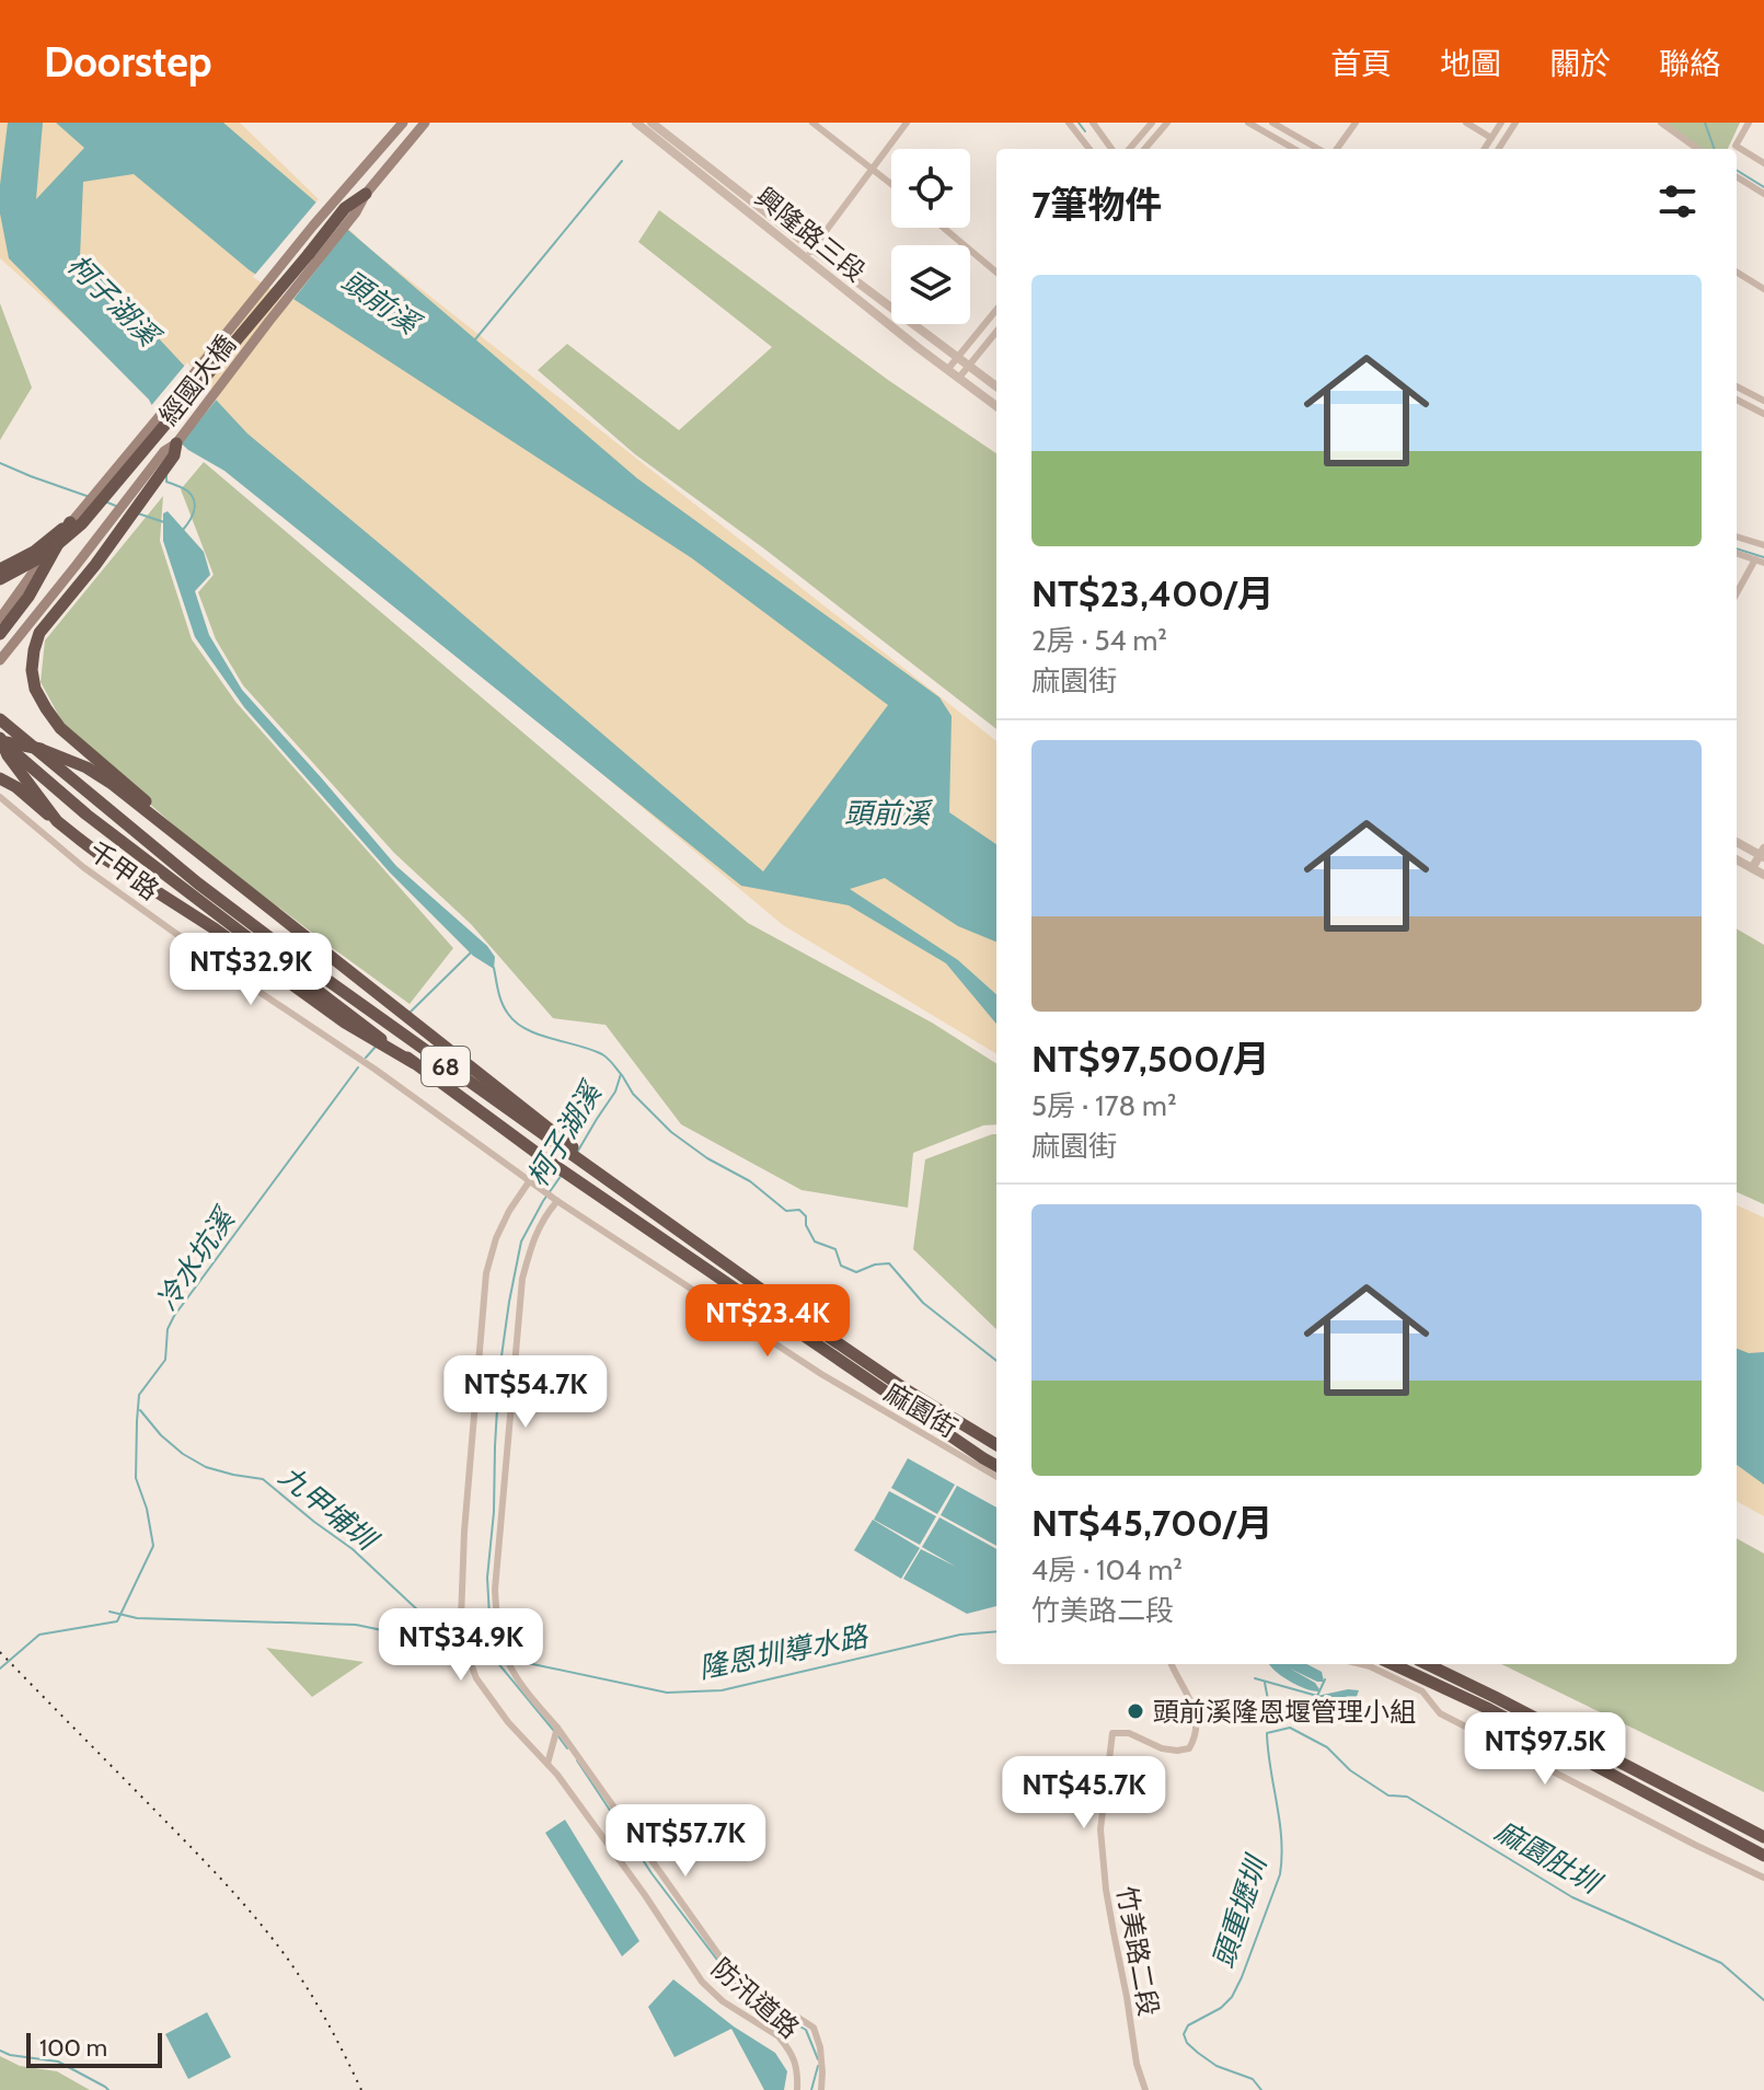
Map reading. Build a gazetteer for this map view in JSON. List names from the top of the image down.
{
  "streets": {
    "highway": ["68"],
    "main road": ["經國大橋"],
    "street": [
      "興隆路三段",
      "千甲路",
      "麻園街",
      "竹美路二段",
      "防汛道路"
    ]
  },
  "crossings": [
    ["千甲路", "麻園街"],
    ["千甲路", "防汛道路"]
  ],
  "water": [
    "柯子湖溪",
    "頭前溪",
    "冷水坑溪",
    "九甲埔圳",
    "隆恩圳導水路",
    "麻園肚圳",
    "頭重壢圳"
  ],
  "places": ["頭前溪隆恩堰管理小組"],
  "scale_bar": "100 m",
  "page": {
    "header": "Doorstep",
    "nav": [
      "首頁",
      "地圖",
      "關於",
      "聯絡"
    ],
    "heading": "7筆物件",
    "list": [
      {
        "name": "NT$23,400/月",
        "note": "2房 · 54 m² · 麻園街"
      },
      {
        "name": "NT$97,500/月",
        "note": "5房 · 178 m² · 麻園街"
      },
      {
        "name": "NT$45,700/月",
        "note": "4房 · 104 m² · 竹美路二段"
      }
    ],
    "price": [
      "NT$32.9K",
      "NT$23.4K",
      "NT$54.7K",
      "NT$34.9K",
      "NT$97.5K",
      "NT$45.7K",
      "NT$57.7K"
    ],
    "scale": "100 m"
  }
}
